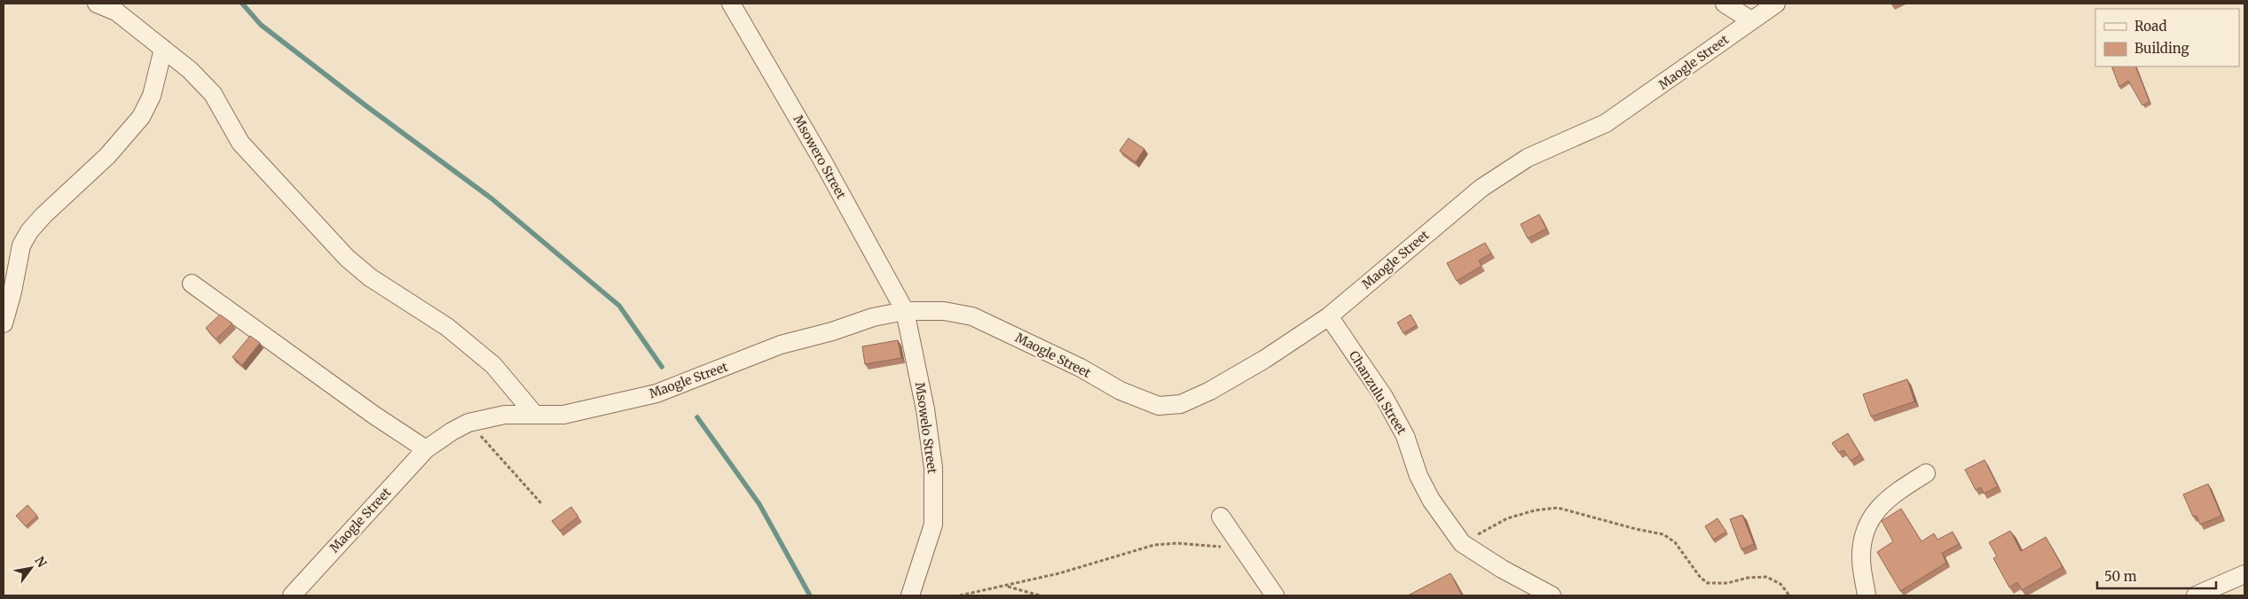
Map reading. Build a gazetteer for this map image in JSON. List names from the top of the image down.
{
  "streets": {
    "street": [
      "Maogle Street",
      "Msowero Street",
      "Chanzulu Street",
      "Msowelo Street"
    ]
  },
  "crossings": [
    ["Maogle Street", "Msowero Street"],
    ["Maogle Street", "Chanzulu Street"],
    ["Maogle Street", "Msowelo Street"],
    ["Msowero Street", "Msowelo Street"]
  ],
  "legend": ["Road", "Building"],
  "scale_bar": "50 m",
  "north": "top right"
}
